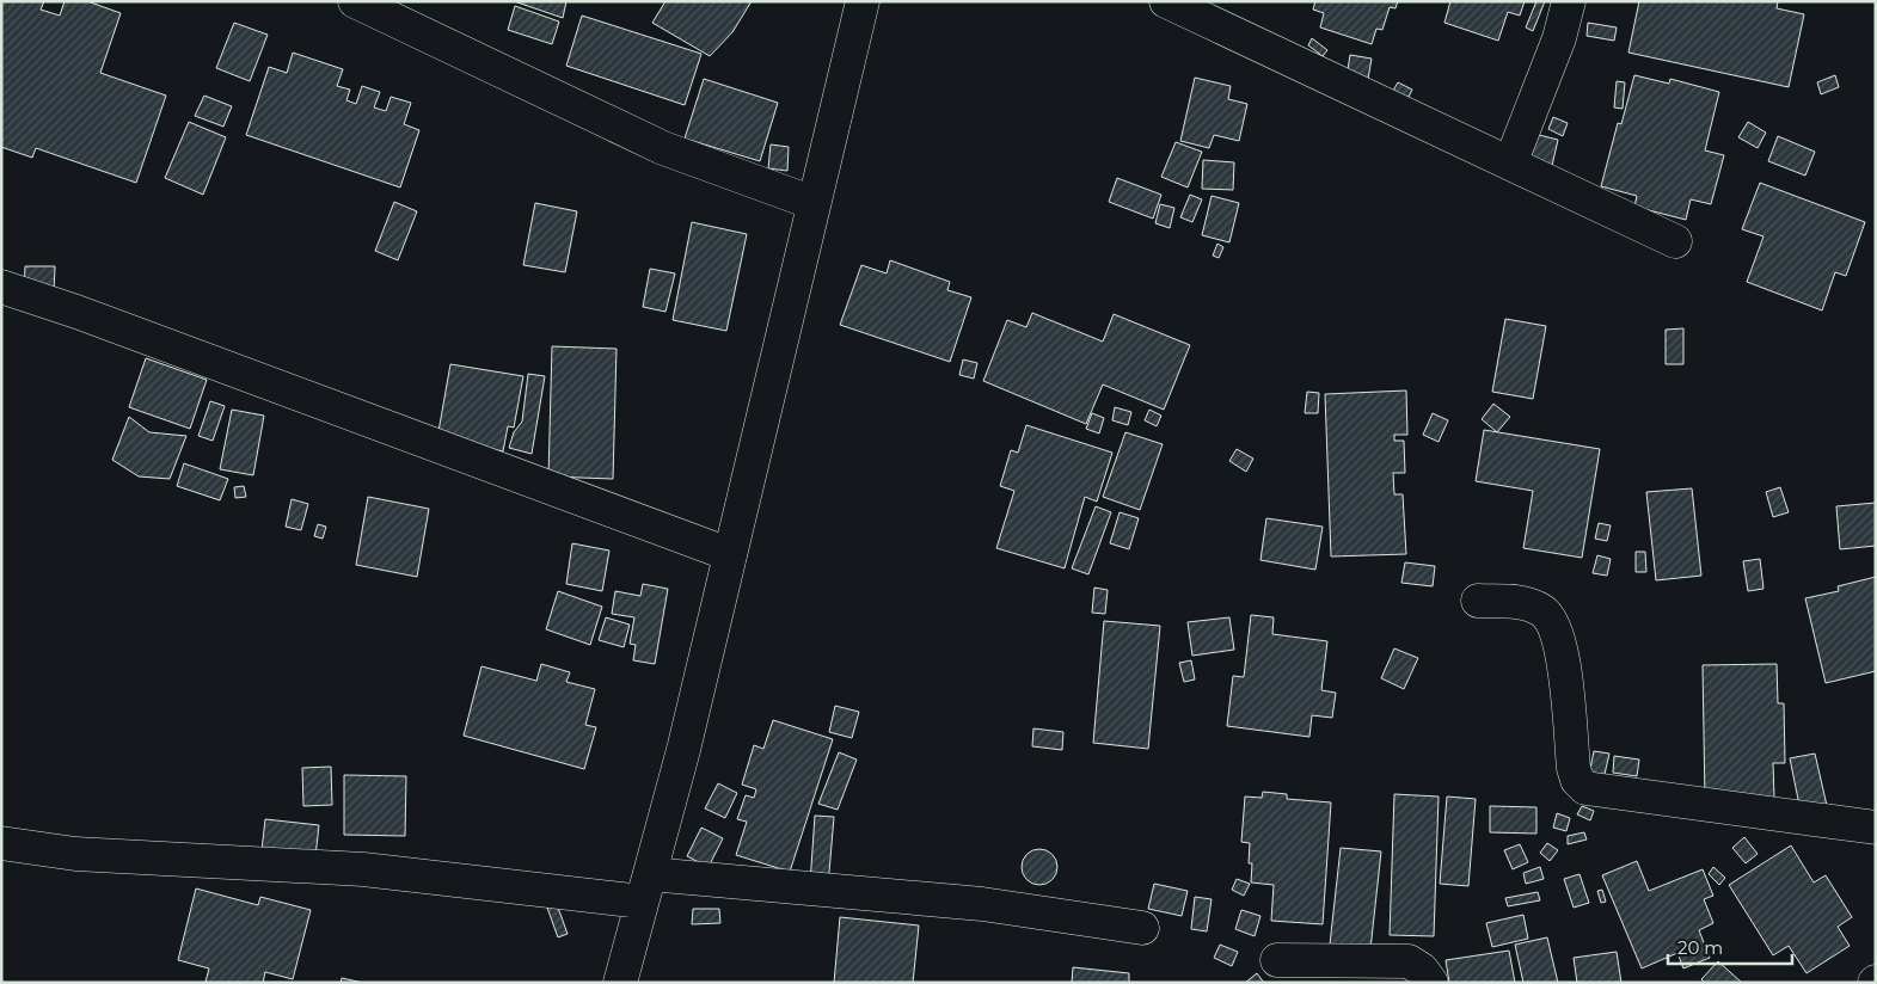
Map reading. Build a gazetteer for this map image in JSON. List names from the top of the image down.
{
  "scale_bar": "20 m"
}
